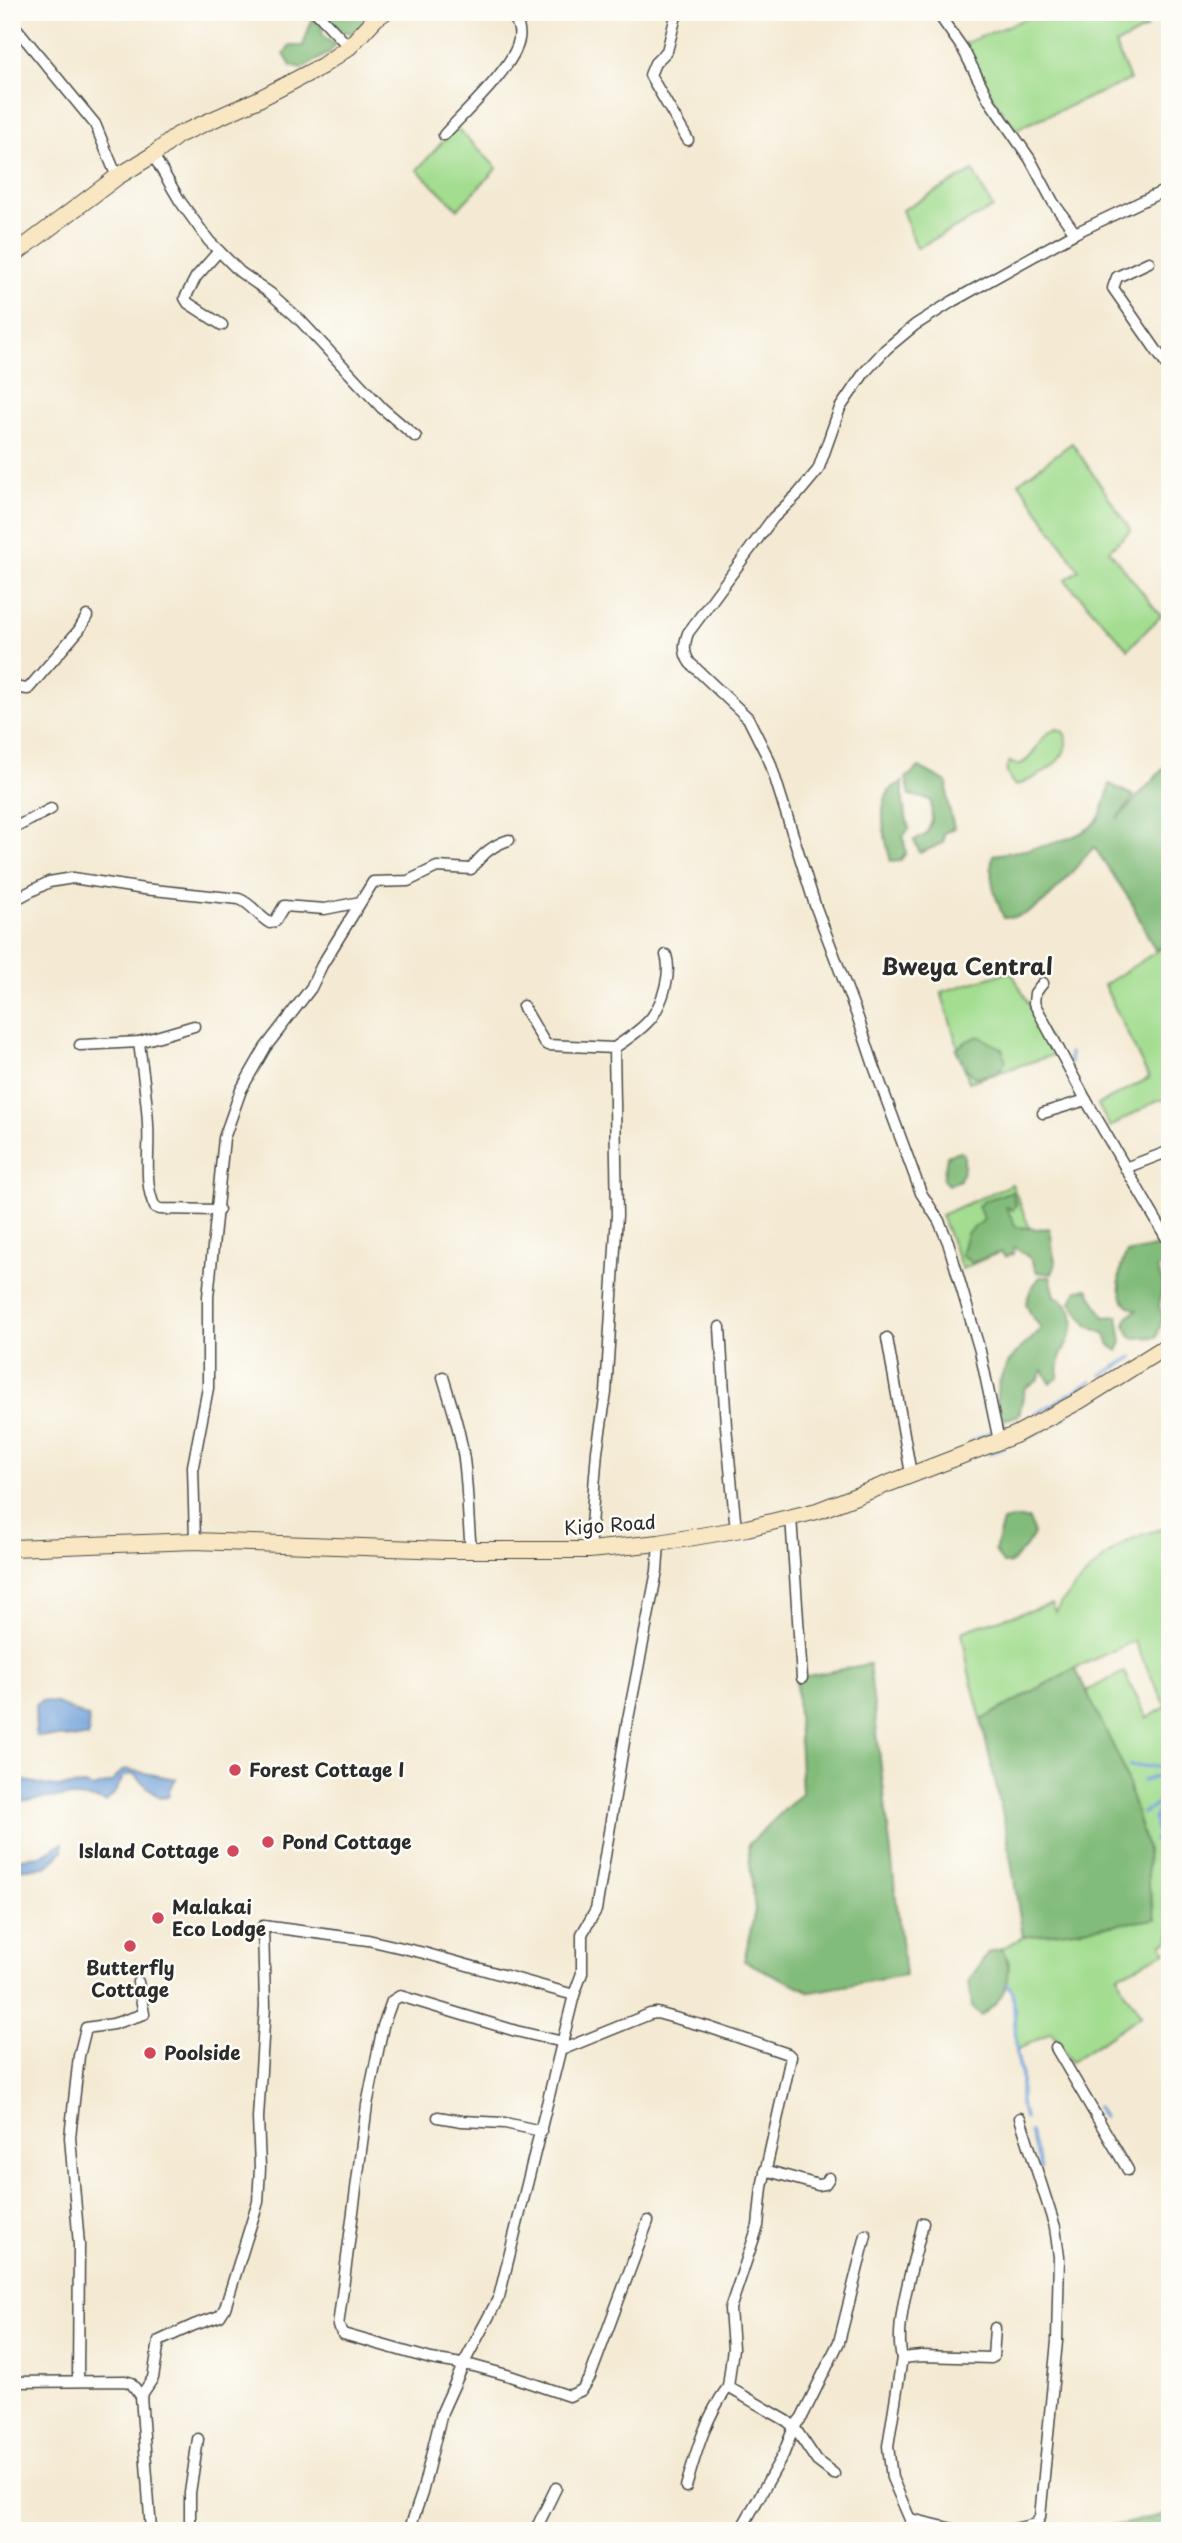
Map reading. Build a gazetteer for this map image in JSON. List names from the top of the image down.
{
  "streets": {
    "street": ["Kigo Road"]
  },
  "districts": ["Bweya Central"],
  "places": [
    "Forest Cottage I",
    "Pond Cottage",
    "Island Cottage",
    "Malakai Eco Lodge",
    "Butterfly Cottage",
    "Poolside"
  ]
}
